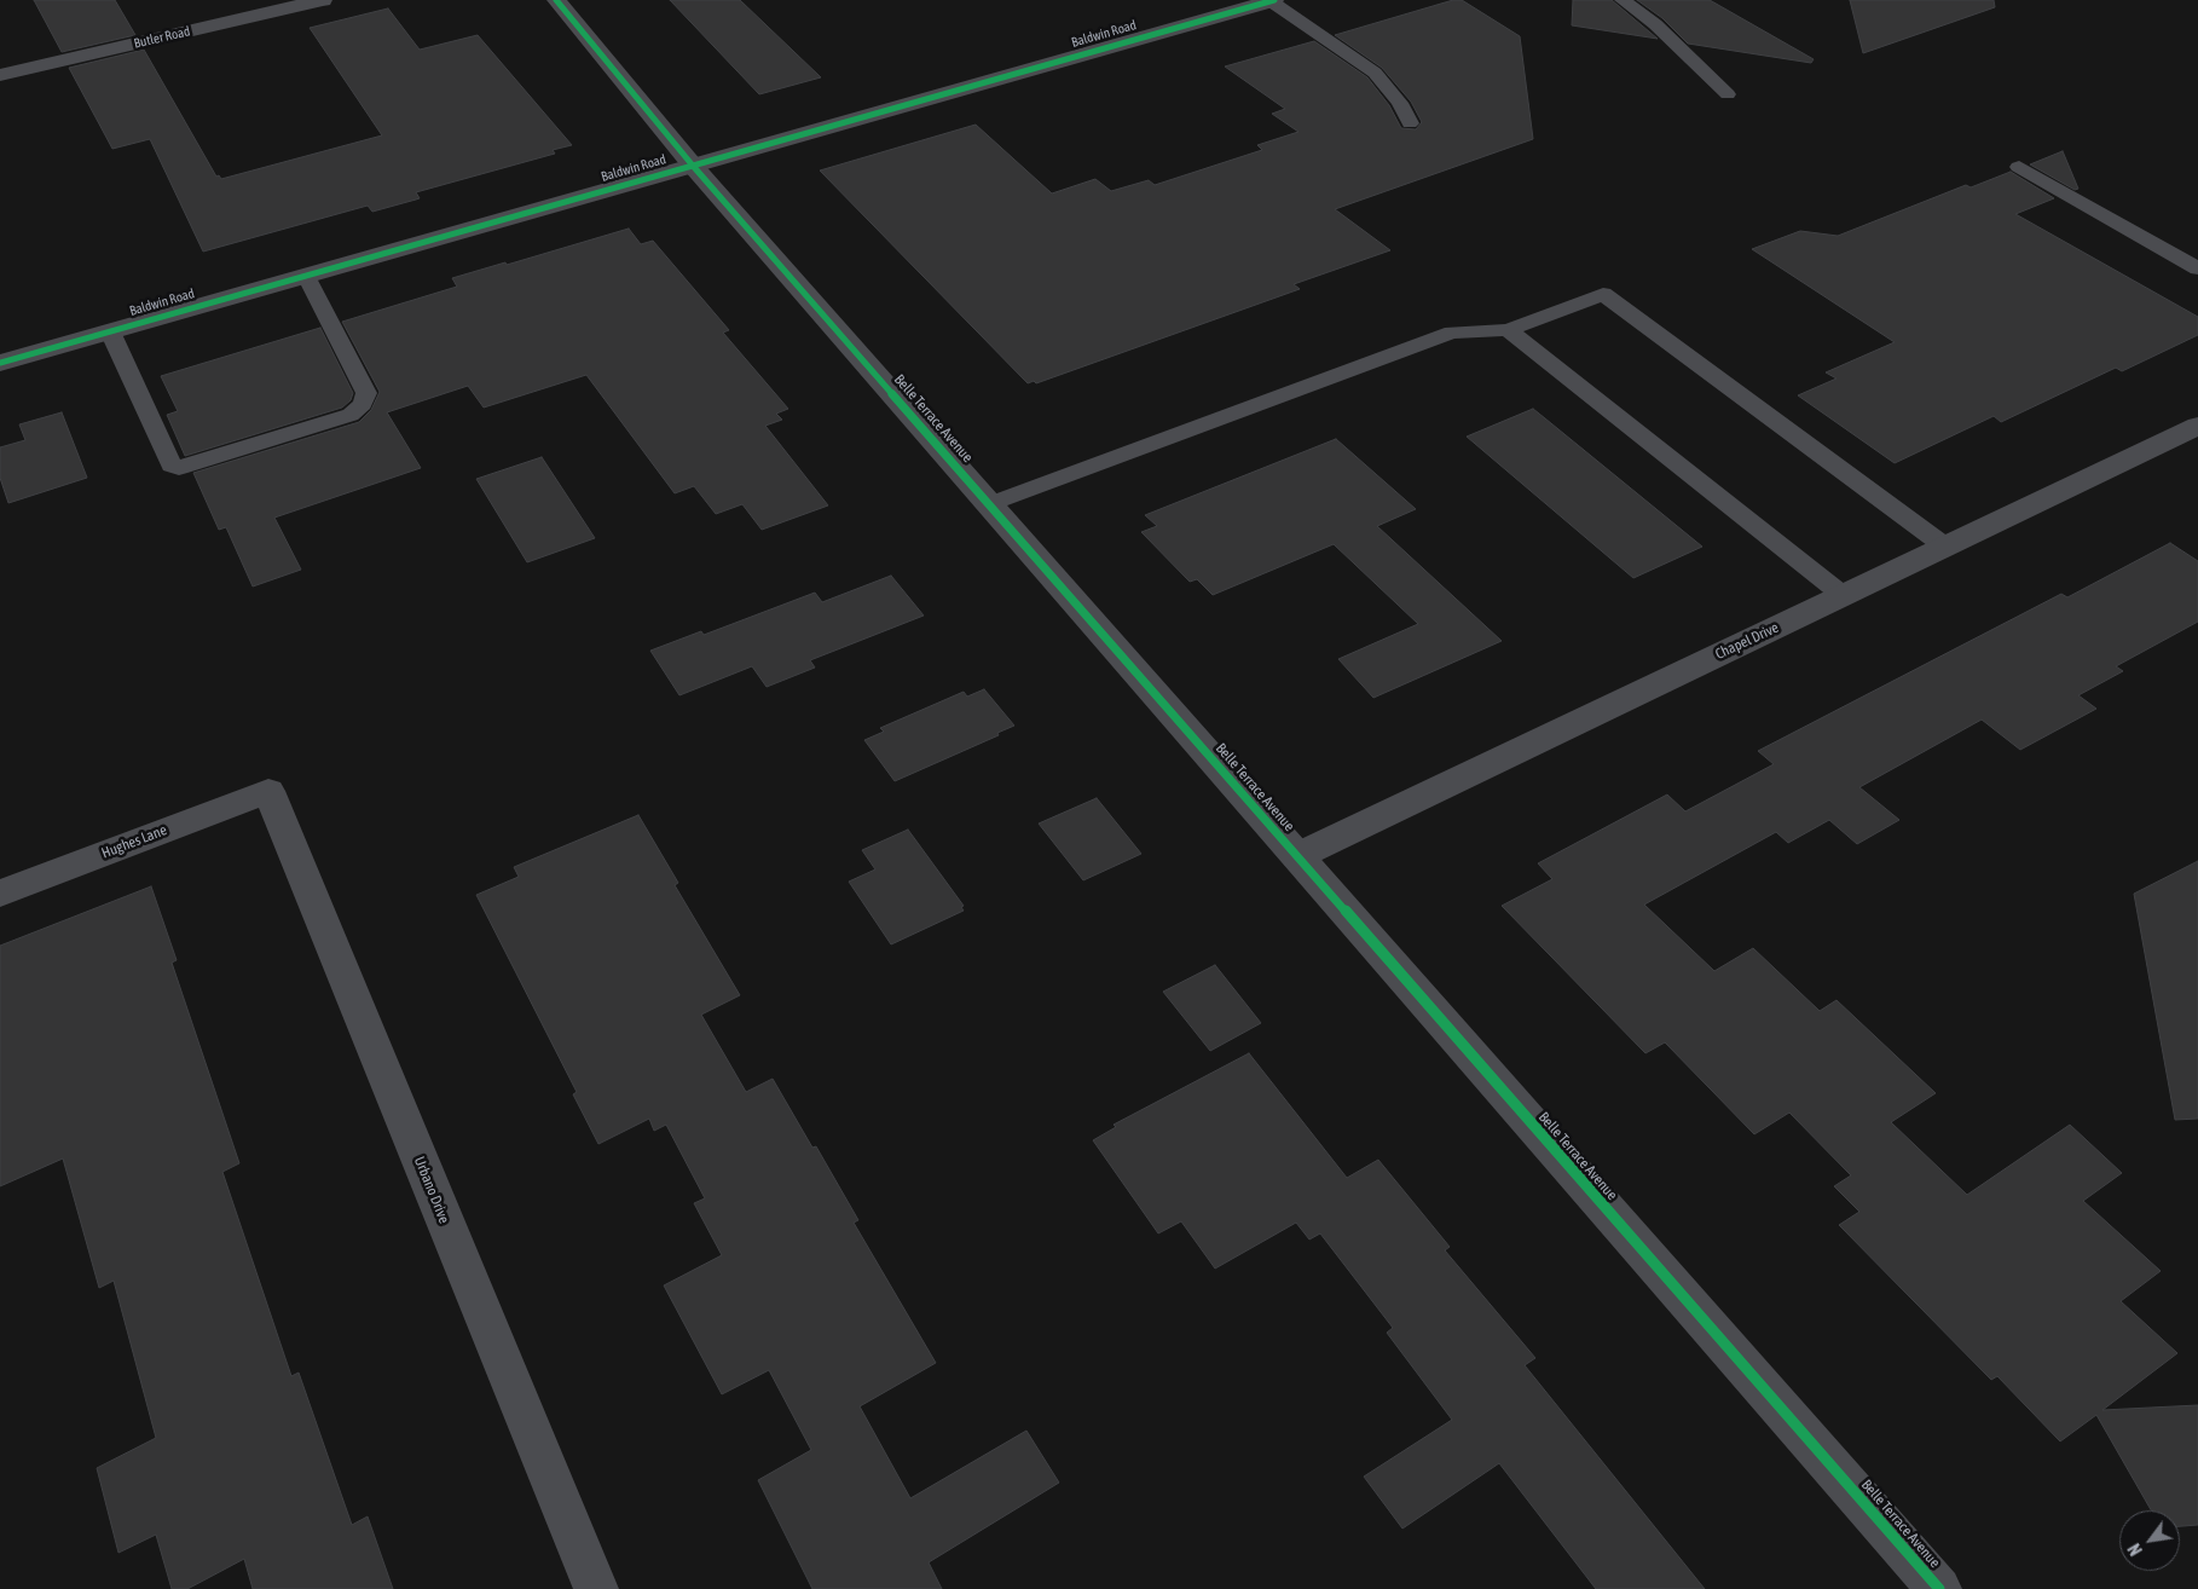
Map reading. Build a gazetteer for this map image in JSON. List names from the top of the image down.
{
  "streets": {
    "street": [
      "Baldwin Road",
      "Butler Road",
      "Belle Terrace Avenue",
      "Chapel Drive",
      "Hughes Lane",
      "Urbano Drive"
    ]
  },
  "crossings": [
    ["Baldwin Road", "Belle Terrace Avenue"],
    ["Belle Terrace Avenue", "Chapel Drive"],
    ["Hughes Lane", "Urbano Drive"]
  ],
  "north": "bottom left"
}
